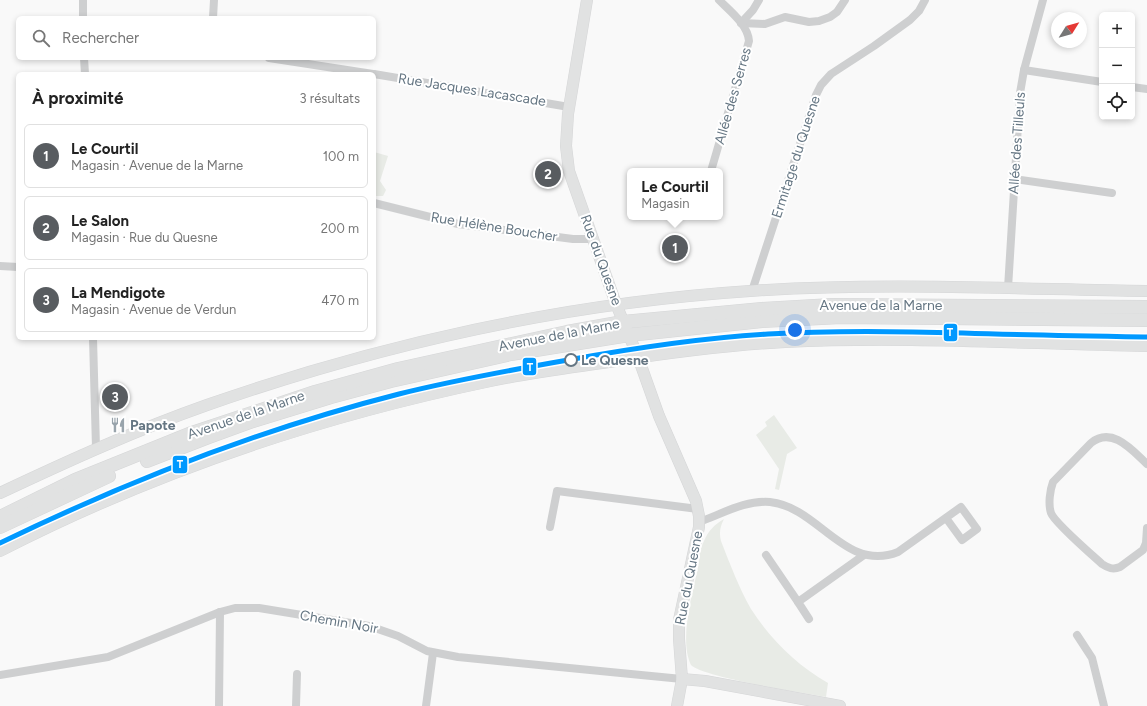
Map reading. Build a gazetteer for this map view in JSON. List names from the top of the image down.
{
  "streets": {
    "main road": ["Avenue de la Marne"],
    "street": [
      "Rue Jacques Lacascade",
      "Allée des Serres",
      "Allée des Tilleuls",
      "Ermitage du Quesne",
      "Rue Hélène Boucher",
      "Rue du Quesne",
      "Chemin Noir"
    ]
  },
  "crossings": [
    ["Rue Jacques Lacascade", "Rue du Quesne"],
    ["Allée des Tilleuls", "Avenue de la Marne"],
    ["Ermitage du Quesne", "Avenue de la Marne"],
    ["Rue Hélène Boucher", "Rue du Quesne"],
    ["Rue du Quesne", "Avenue de la Marne"],
    ["Rue du Quesne", "Chemin Noir"]
  ],
  "places": {
    "other": ["Le Quesne"],
    "restaurant": ["Papote"]
  },
  "lines": ["transit line T"],
  "north": "top right",
  "page": {
    "map_buttons": ["+", "−"],
    "search": "Rechercher",
    "heading": ["À proximité", "3 résultats"],
    "list": [
      {
        "mark": "1",
        "name": "Le Courtil",
        "note": "Magasin · Avenue de la Marne",
        "value": "100 m"
      },
      {
        "mark": "2",
        "name": "Le Salon",
        "note": "Magasin · Rue du Quesne",
        "value": "200 m"
      },
      {
        "mark": "3",
        "name": "La Mendigote",
        "note": "Magasin · Avenue de Verdun",
        "value": "470 m"
      }
    ],
    "pins": ["2", "1", "3"],
    "popup": ["Le Courtil", "Magasin"]
  }
}
